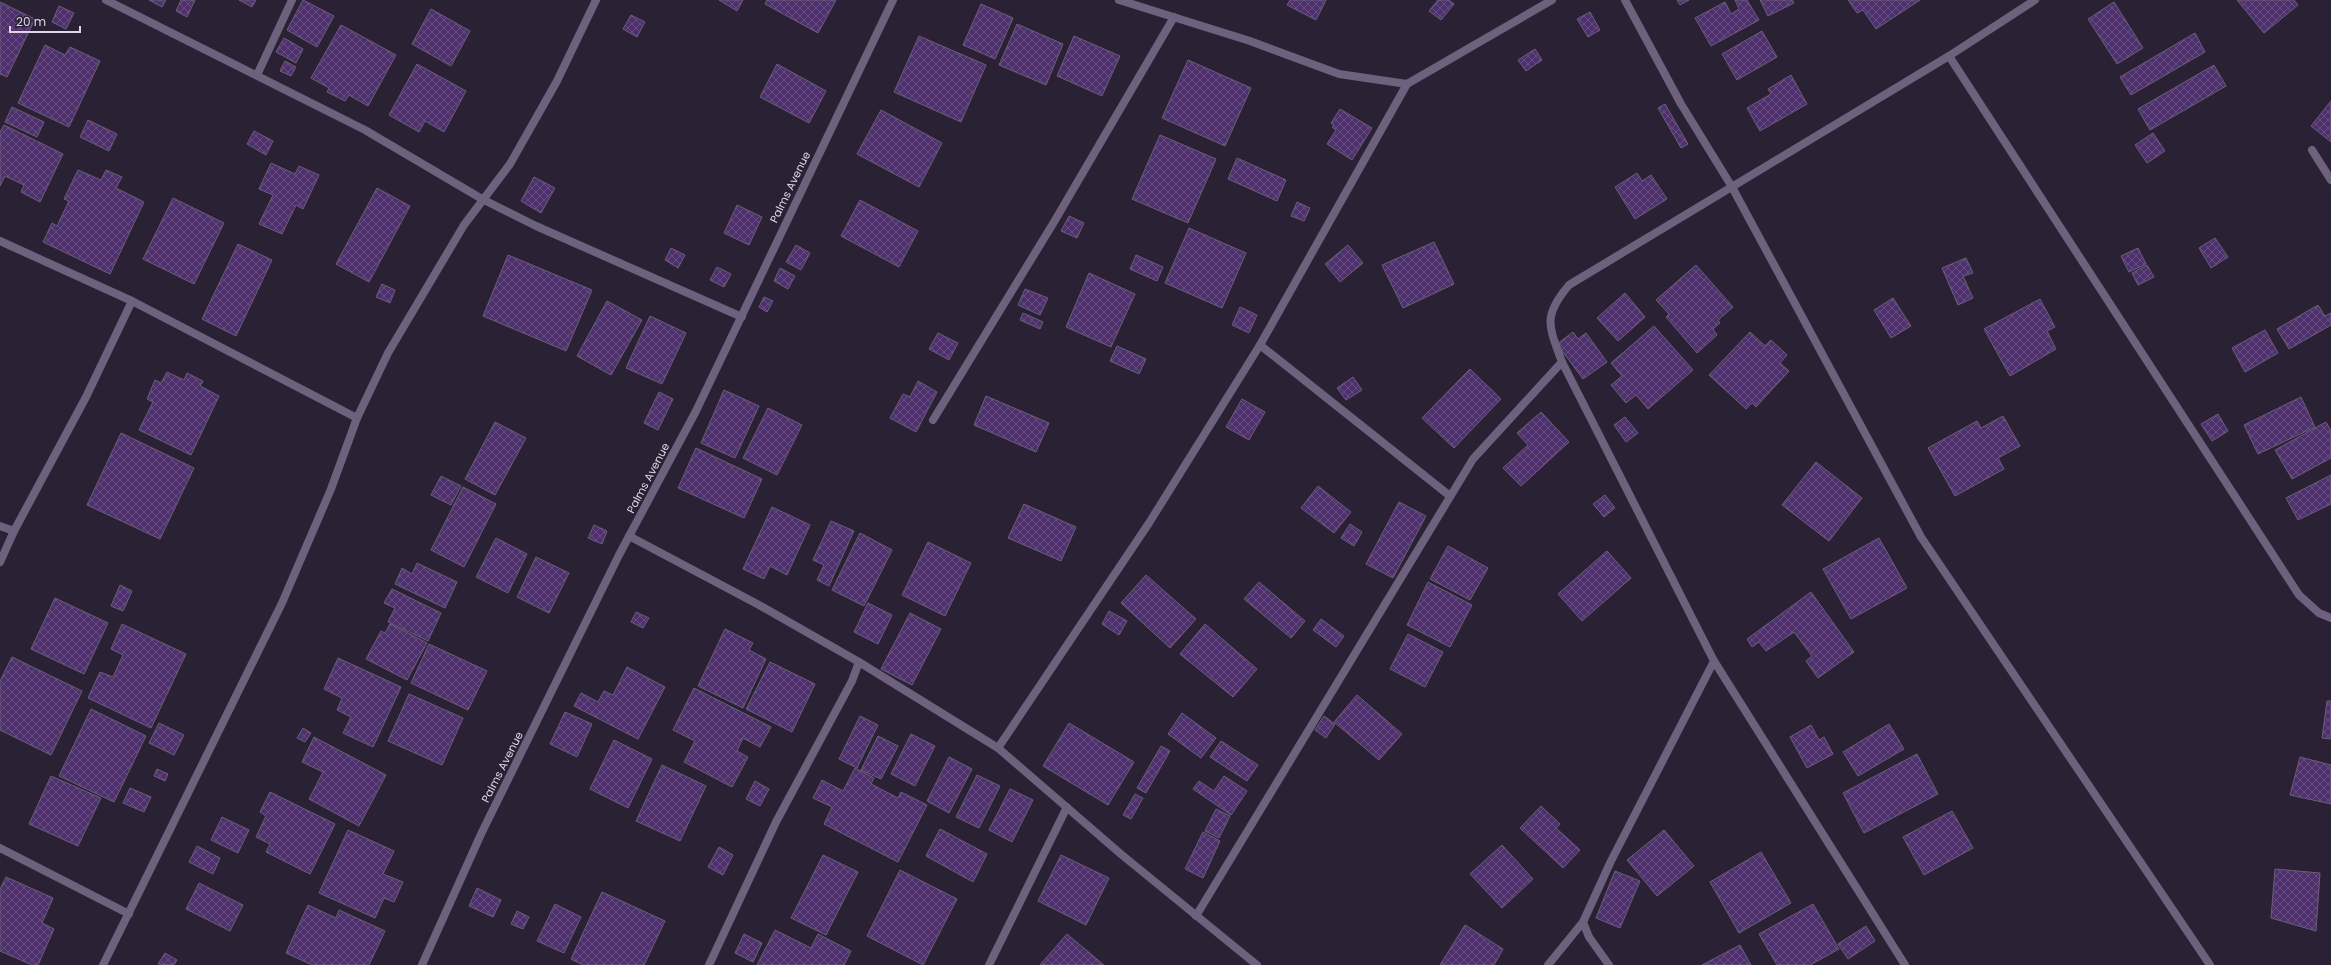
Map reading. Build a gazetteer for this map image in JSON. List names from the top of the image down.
{
  "streets": {
    "street": ["Palms Avenue"]
  },
  "scale_bar": "20 m"
}
